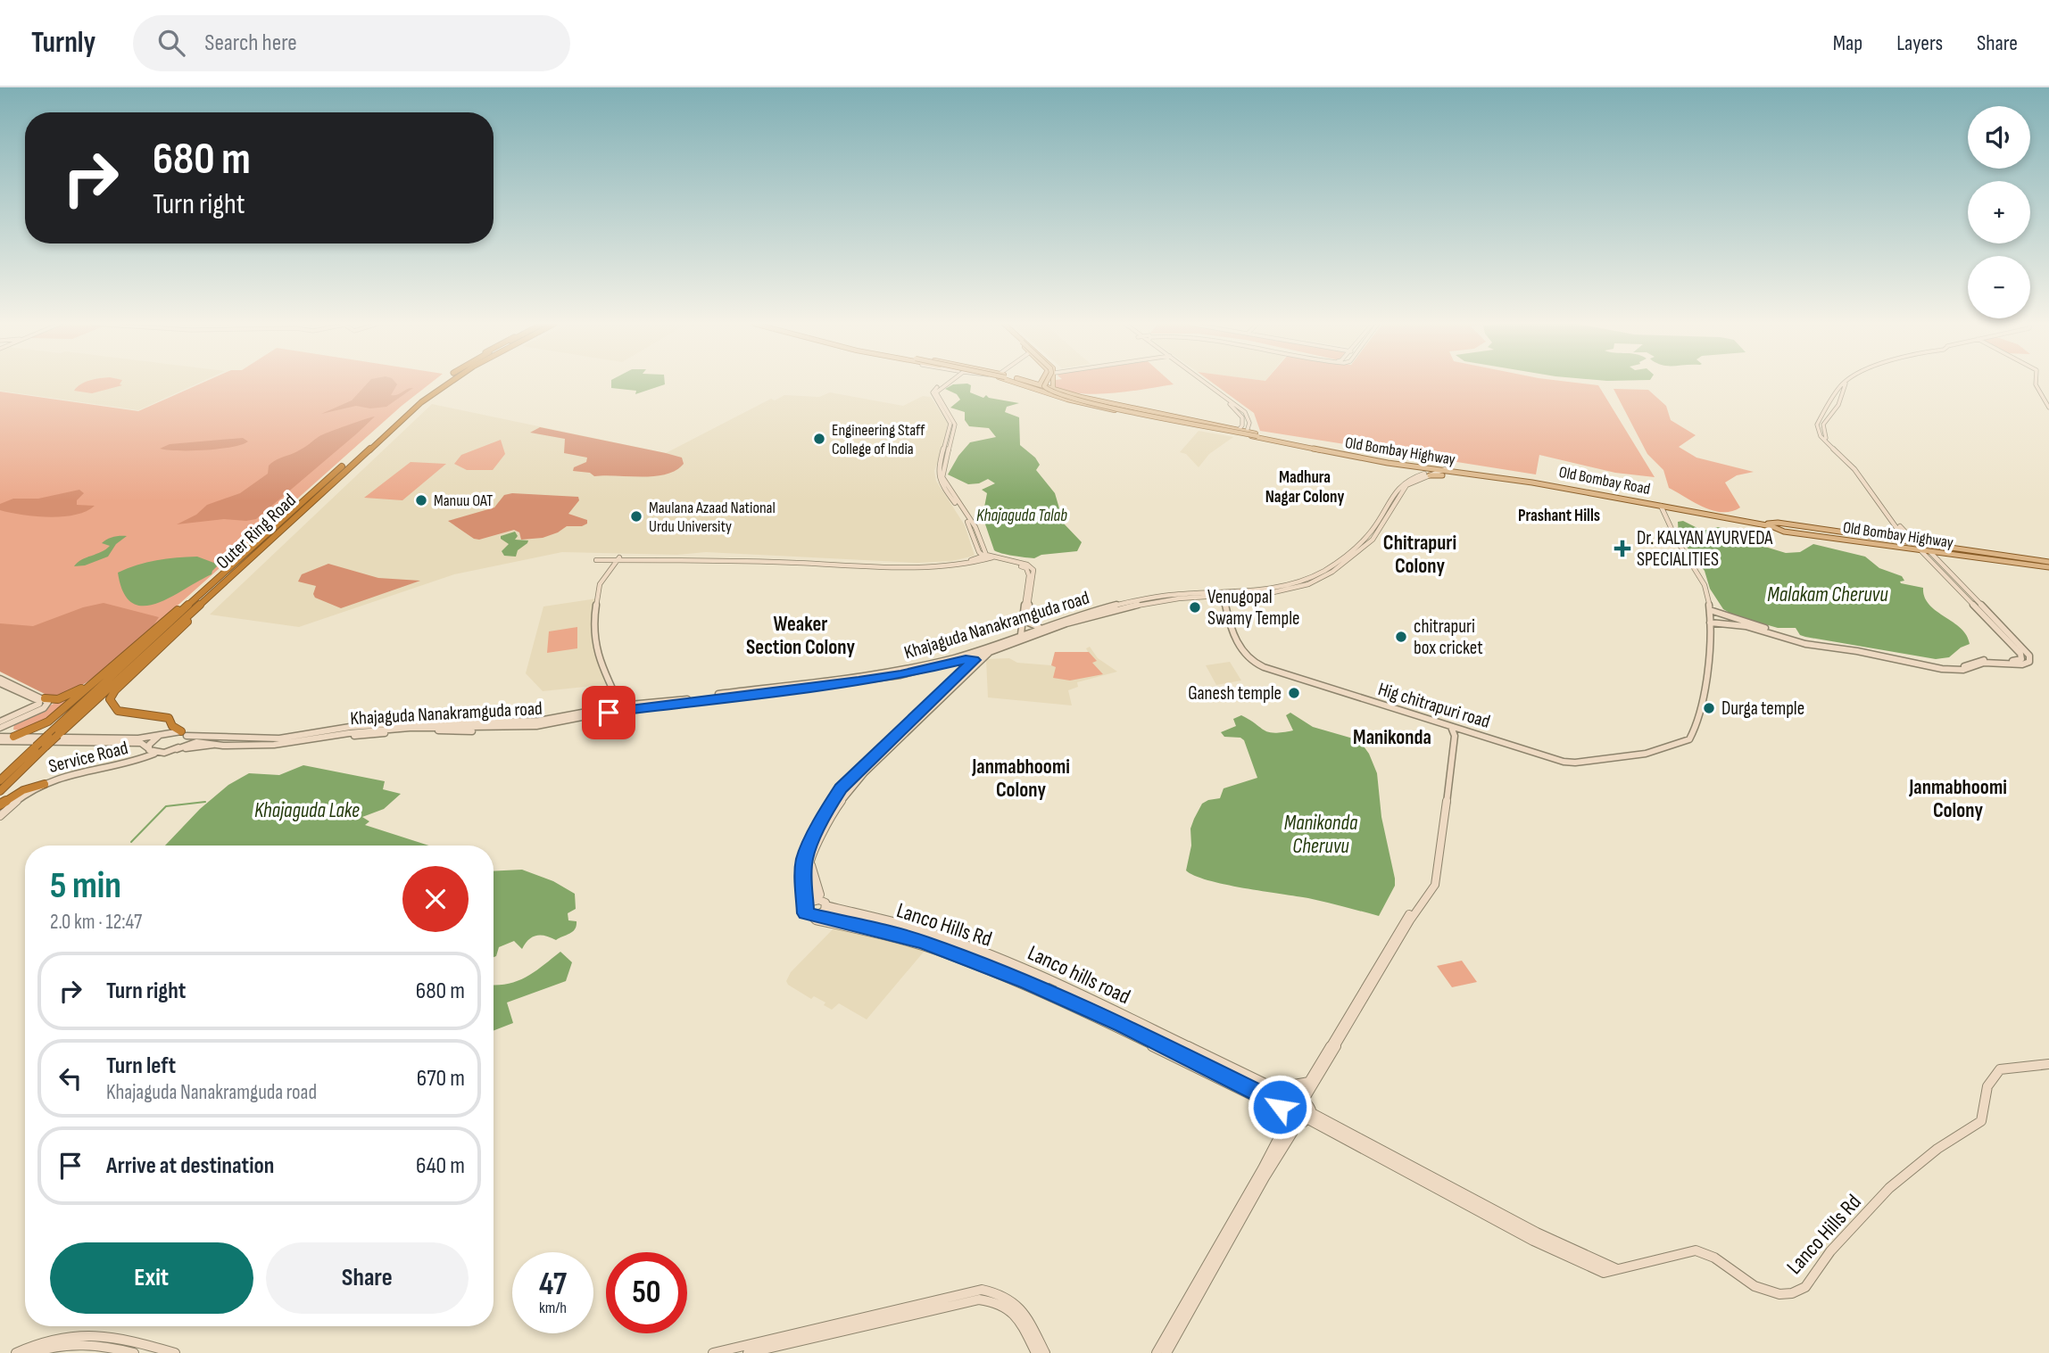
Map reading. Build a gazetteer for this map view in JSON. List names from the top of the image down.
{
  "streets": {
    "highway": ["Outer Ring Road"],
    "main road": ["Old Bombay Highway", "Old Bombay Road"],
    "street": [
      "Khajaguda Nanakramguda road",
      "Hig chitrapuri road",
      "Service Road",
      "Lanco Hills Rd",
      "Lanco hills road"
    ]
  },
  "crossings": [
    ["Old Bombay Highway", "Old Bombay Road"],
    ["Old Bombay Highway", "Khajaguda Nanakramguda road"],
    ["Khajaguda Nanakramguda road", "Hig chitrapuri road"],
    ["Khajaguda Nanakramguda road", "Service Road"],
    ["Lanco Hills Rd", "Lanco hills road"]
  ],
  "districts": [
    "Madhura Nagar Colony",
    "Prashant Hills",
    "Chitrapuri Colony",
    "Weaker Section Colony",
    "Manikonda",
    "Janmabhoomi Colony",
    "Janmabhoomi Colony"
  ],
  "water": [
    "Khajaguda Talab",
    "Malakam Cheruvu",
    "Khajaguda Lake",
    "Manikonda Cheruvu"
  ],
  "places": {
    "other": [
      "Engineering Staff College of India",
      "Manuu OAT",
      "Maulana Azaad National Urdu University",
      "Venugopal Swamy Temple",
      "chitrapuri box cricket",
      "Ganesh temple",
      "Durga temple"
    ],
    "health": ["Dr. KALYAN AYURVEDA SPECIALITIES"]
  },
  "page": {
    "header": "Turnly",
    "search": "Search here",
    "nav": ["Map", "Layers", "Share"],
    "map_buttons": ["+", "−"],
    "turn": ["680 m", "Turn right"],
    "heading": ["5 min", "2.0 km · 12:47"],
    "list": [
      {
        "name": "Turn right",
        "value": "680 m"
      },
      {
        "name": "Turn left",
        "note": "Khajaguda Nanakramguda road",
        "value": "670 m"
      },
      {
        "name": "Arrive at destination",
        "value": "640 m"
      }
    ],
    "buttons": ["Exit", "Share"],
    "speed": "47 km/h",
    "limit": "50"
  }
}
